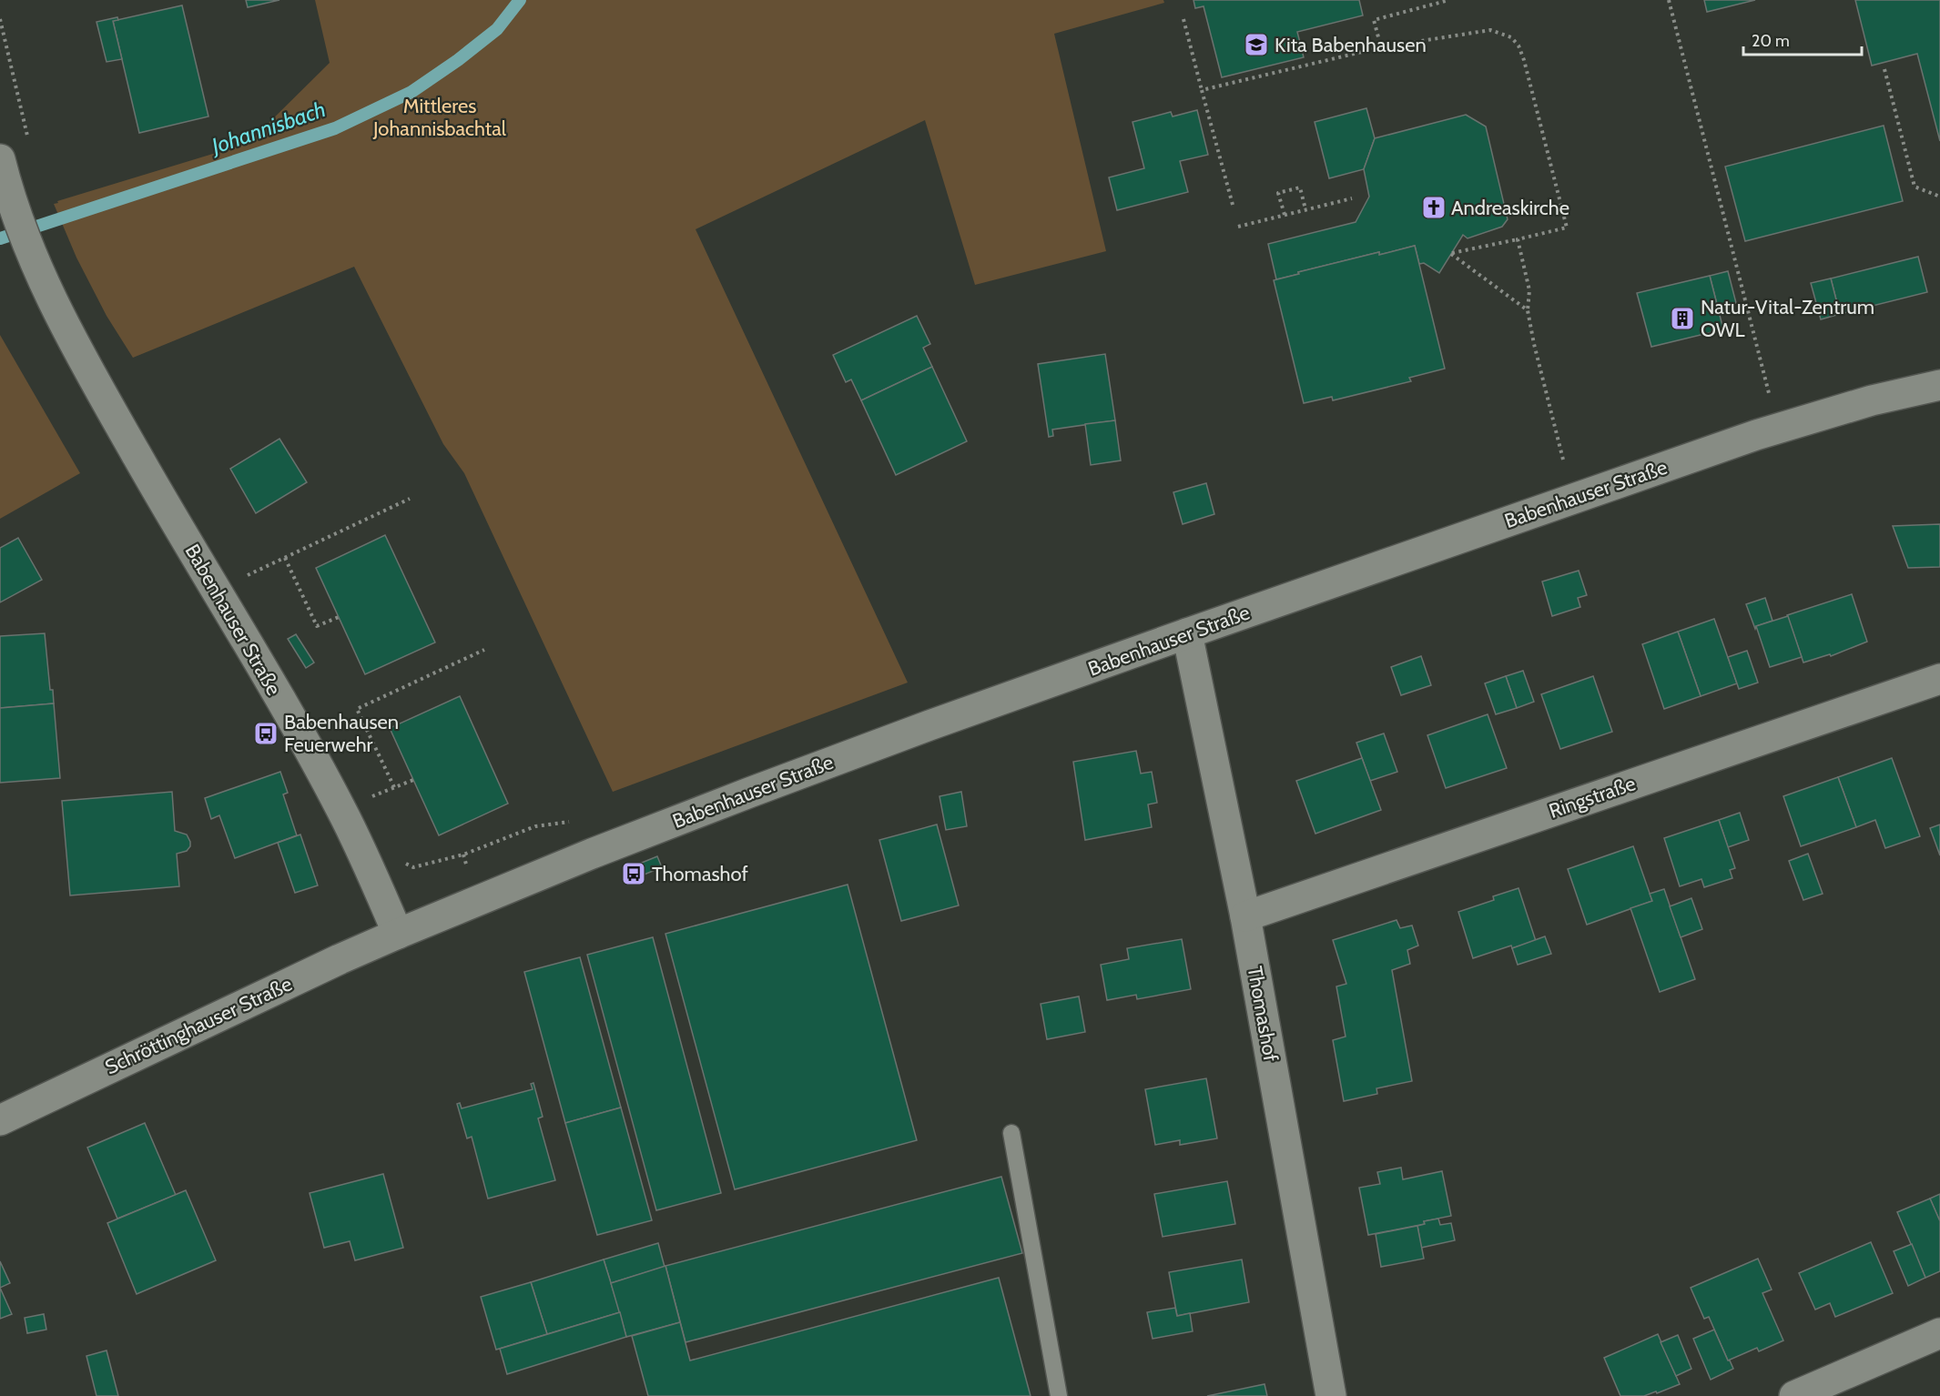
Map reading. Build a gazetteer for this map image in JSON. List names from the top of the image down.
{
  "streets": {
    "main road": [
      "Babenhauser Straße",
      "Ringstraße",
      "Thomashof",
      "Schröttinghauser Straße"
    ]
  },
  "crossings": [
    ["Babenhauser Straße", "Thomashof"],
    ["Babenhauser Straße", "Schröttinghauser Straße"],
    ["Ringstraße", "Thomashof"]
  ],
  "water": ["Johannisbach"],
  "parks": ["Mittleres Johannisbachtal"],
  "places": {
    "school or university": ["Kita Babenhausen"],
    "church": ["Andreaskirche"],
    "building": ["Natur-Vital-Zentrum OWL"],
    "bus stop": ["Babenhausen Feuerwehr", "Thomashof"]
  },
  "scale_bar": "20 m"
}
